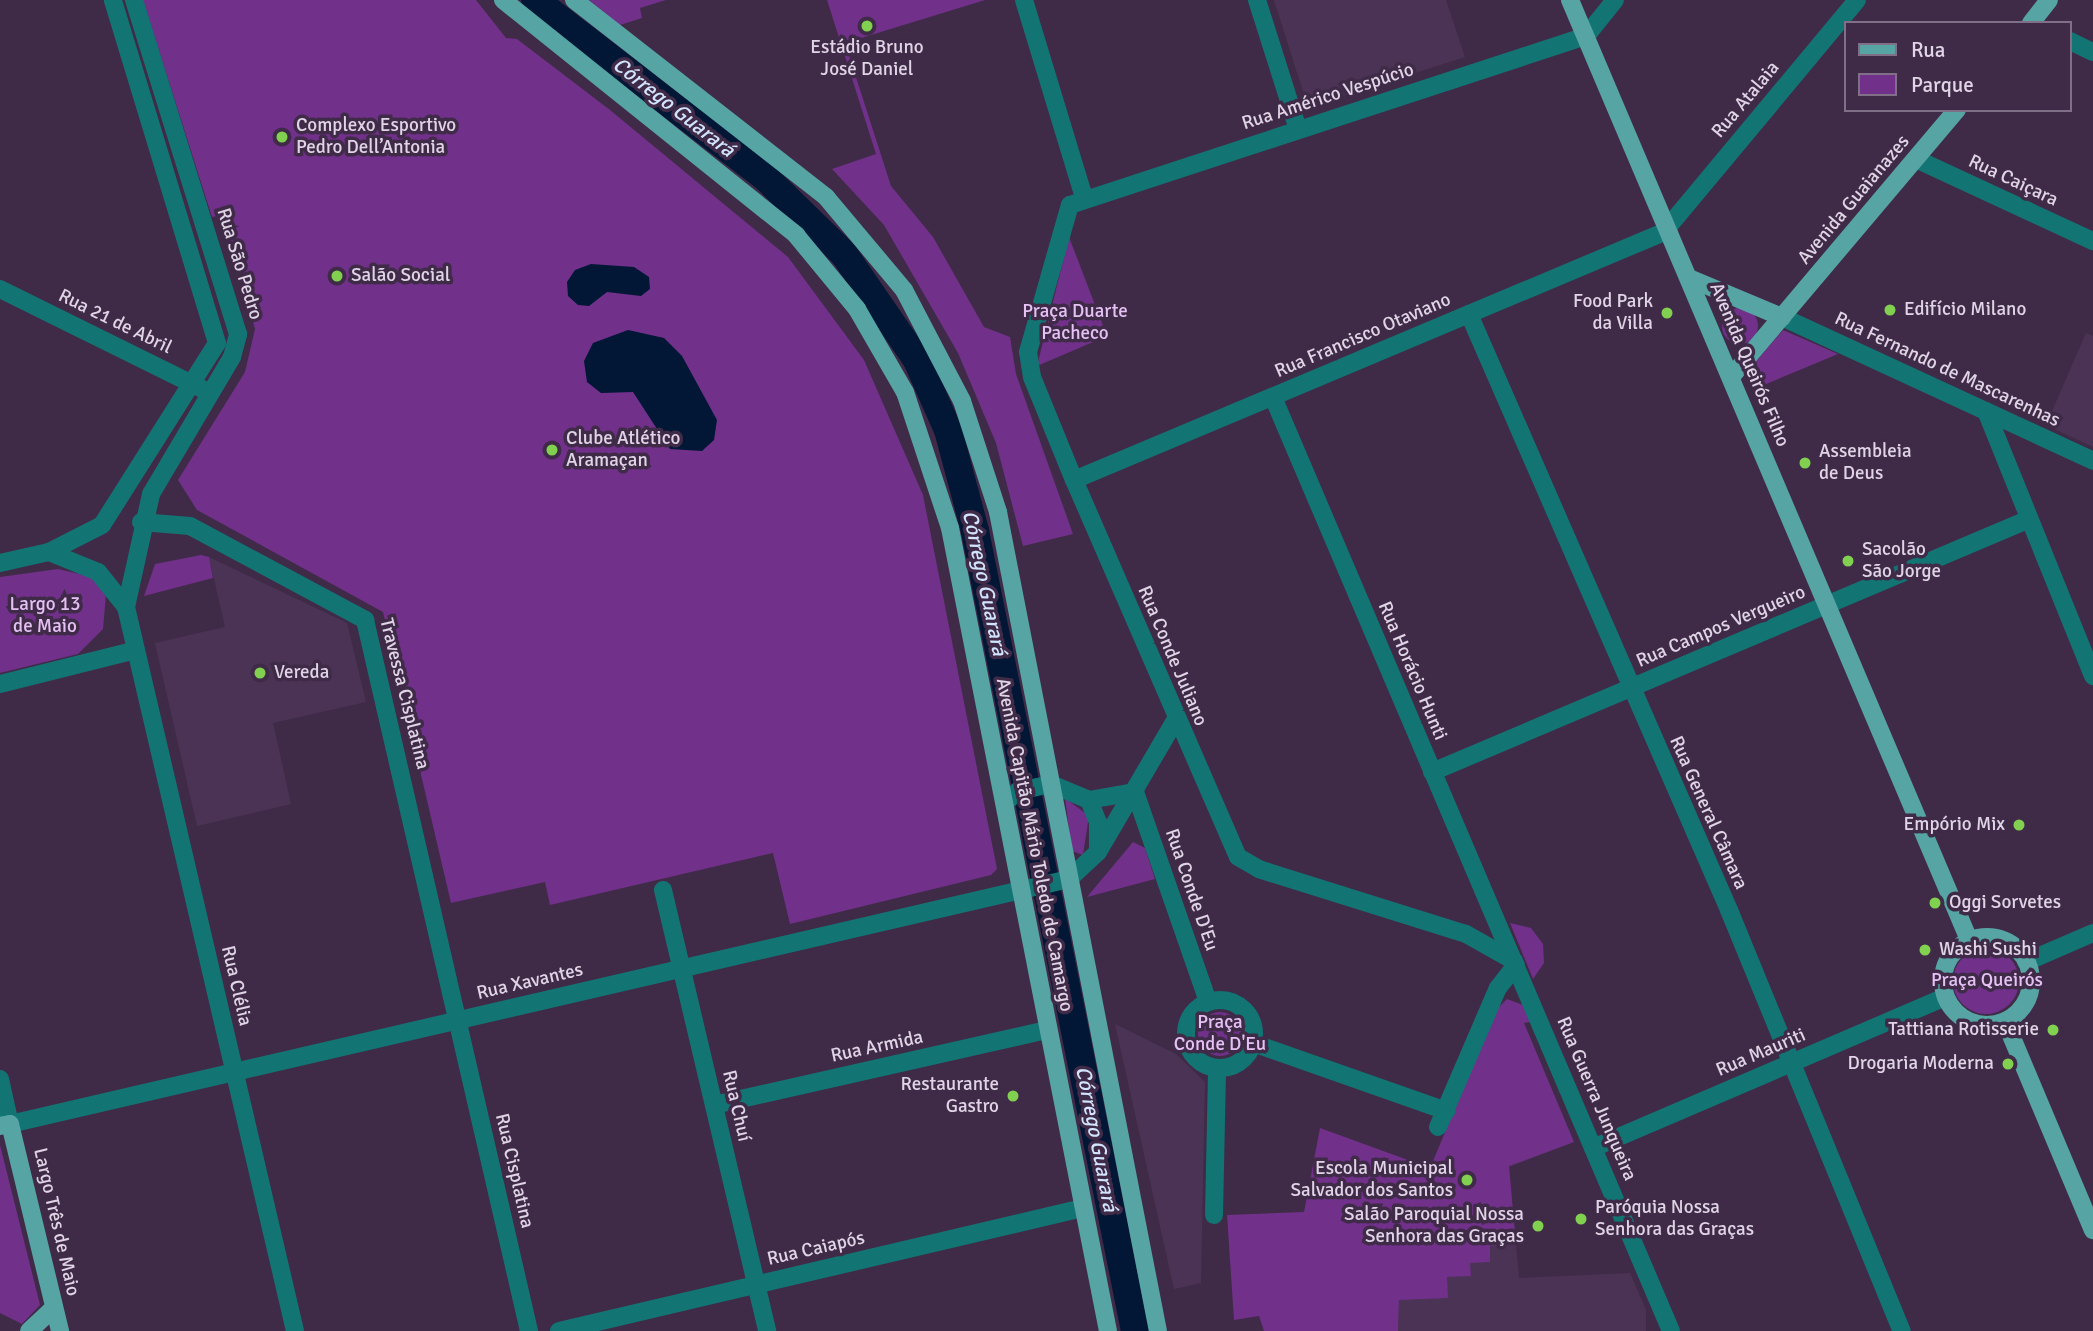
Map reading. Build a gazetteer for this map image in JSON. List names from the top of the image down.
{
  "streets": {
    "main road": [
      "Avenida Guaianazes",
      "Avenida Queirós Filho",
      "Avenida Capitão Mário Toledo de Camargo",
      "Largo Três de Maio"
    ],
    "street": [
      "Rua Américo Vespúcio",
      "Rua Atalaia",
      "Rua Caiçara",
      "Rua São Pedro",
      "Rua 21 de Abril",
      "Rua Francisco Otaviano",
      "Rua Fernando de Mascarenhas",
      "Rua Campos Vergueiro",
      "Rua Conde Juliano",
      "Rua Horácio Hunti",
      "Travessa Cisplatina",
      "Rua General Câmara",
      "Rua Conde D'Eu",
      "Rua Xavantes",
      "Rua Clélia",
      "Rua Armida",
      "Rua Mauriti",
      "Rua Guerra Junqueira",
      "Rua Chuí",
      "Rua Cisplatina",
      "Rua Caiapós"
    ]
  },
  "crossings": [
    ["Rua Américo Vespúcio", "Avenida Queirós Filho"],
    ["Rua Américo Vespúcio", "Rua Conde Juliano"],
    ["Rua Atalaia", "Rua Francisco Otaviano"],
    ["Rua Atalaia", "Avenida Queirós Filho"],
    ["Rua Caiçara", "Avenida Guaianazes"],
    ["Avenida Guaianazes", "Avenida Queirós Filho"],
    ["Avenida Guaianazes", "Rua Fernando de Mascarenhas"],
    ["Rua São Pedro", "Rua 21 de Abril"],
    ["Rua São Pedro", "Travessa Cisplatina"],
    ["Rua Francisco Otaviano", "Avenida Queirós Filho"],
    ["Rua Francisco Otaviano", "Rua Conde Juliano"],
    ["Rua Francisco Otaviano", "Rua Horácio Hunti"],
    ["Rua Francisco Otaviano", "Rua General Câmara"],
    ["Avenida Queirós Filho", "Rua Campos Vergueiro"],
    ["Avenida Queirós Filho", "Rua Mauriti"],
    ["Rua Campos Vergueiro", "Rua Horácio Hunti"],
    ["Rua Campos Vergueiro", "Rua General Câmara"],
    ["Rua Conde Juliano", "Rua Horácio Hunti"],
    ["Rua Conde Juliano", "Rua Guerra Junqueira"],
    ["Rua Horácio Hunti", "Rua Guerra Junqueira"],
    ["Travessa Cisplatina", "Rua Xavantes"],
    ["Travessa Cisplatina", "Rua Cisplatina"],
    ["Rua General Câmara", "Rua Mauriti"],
    ["Avenida Capitão Mário Toledo de Camargo", "Rua Xavantes"],
    ["Avenida Capitão Mário Toledo de Camargo", "Rua Armida"],
    ["Avenida Capitão Mário Toledo de Camargo", "Rua Caiapós"],
    ["Rua Xavantes", "Rua Clélia"],
    ["Rua Xavantes", "Rua Chuí"],
    ["Rua Xavantes", "Rua Cisplatina"],
    ["Rua Xavantes", "Largo Três de Maio"],
    ["Rua Armida", "Rua Chuí"],
    ["Rua Mauriti", "Rua Guerra Junqueira"],
    ["Rua Chuí", "Rua Caiapós"]
  ],
  "water": ["Córrego Guarará"],
  "parks": [
    "Praça Duarte Pacheco",
    "Largo 13 de Maio",
    "Praça Queirós",
    "Praça Conde D'Eu"
  ],
  "places": [
    "Estádio Bruno José Daniel",
    "Complexo Esportivo Pedro Dell’Antonia",
    "Salão Social",
    "Edifício Milano",
    "Food Park da Villa",
    "Clube Atlético Aramaçan",
    "Assembleia de Deus",
    "Sacolão São Jorge",
    "Vereda",
    "Empório Mix",
    "Oggi Sorvetes",
    "Washi Sushi",
    "Tattiana Rotisserie",
    "Drogaria Moderna",
    "Restaurante Gastro",
    "Escola Municipal Salvador dos Santos",
    "Paróquia Nossa Senhora das Graças",
    "Salão Paroquial Nossa Senhora das Graças"
  ],
  "legend": ["Rua", "Parque"]
}
